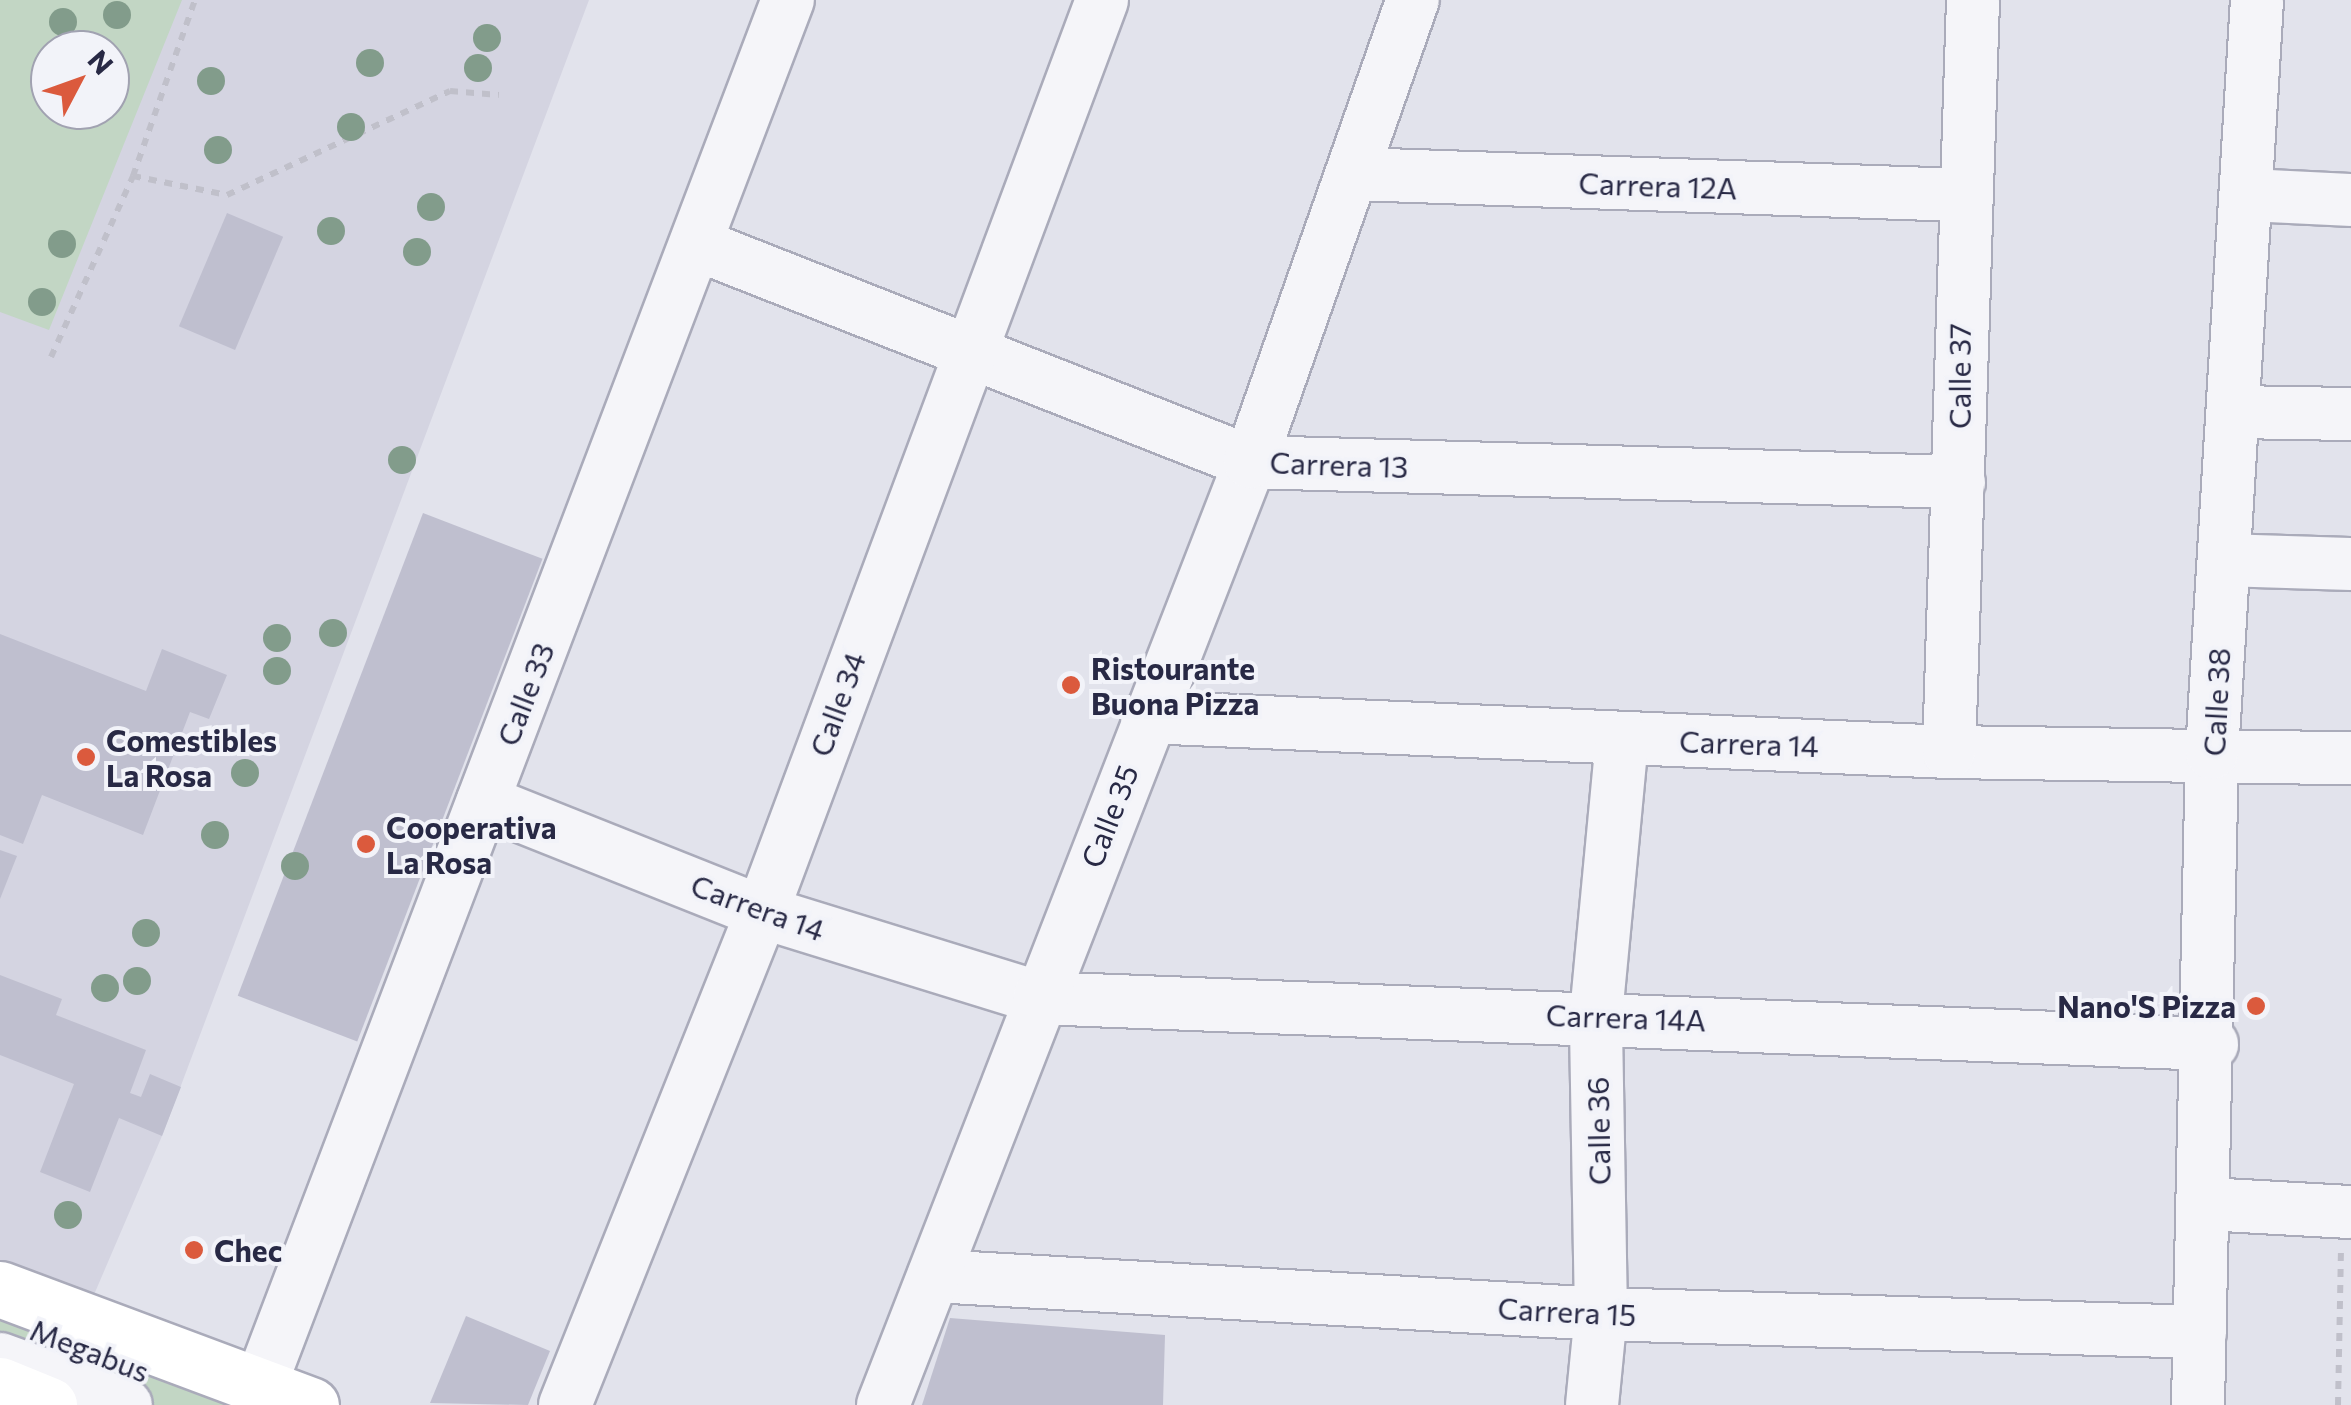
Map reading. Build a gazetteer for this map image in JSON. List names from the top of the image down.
{
  "streets": {
    "street": [
      "Carrera 12A",
      "Calle 37",
      "Carrera 13",
      "Calle 33",
      "Calle 38",
      "Calle 34",
      "Carrera 14",
      "Calle 35",
      "Carrera 14A",
      "Calle 36",
      "Carrera 15",
      "Megabus"
    ]
  },
  "crossings": [
    ["Carrera 12A", "Calle 37"],
    ["Carrera 12A", "Calle 35"],
    ["Calle 37", "Carrera 13"],
    ["Calle 37", "Carrera 14"],
    ["Carrera 13", "Calle 33"],
    ["Carrera 13", "Calle 34"],
    ["Carrera 13", "Calle 35"],
    ["Calle 33", "Carrera 14"],
    ["Calle 33", "Megabus"],
    ["Calle 38", "Carrera 14"],
    ["Calle 38", "Carrera 14A"],
    ["Calle 38", "Carrera 15"],
    ["Calle 34", "Carrera 14"],
    ["Carrera 14", "Calle 35"],
    ["Carrera 14", "Carrera 14A"],
    ["Carrera 14", "Calle 36"],
    ["Calle 35", "Carrera 14A"],
    ["Calle 35", "Carrera 15"],
    ["Carrera 14A", "Calle 36"],
    ["Calle 36", "Carrera 15"]
  ],
  "places": [
    "Ristourante Buona Pizza",
    "Comestibles La Rosa",
    "Cooperativa La Rosa",
    "Nano'S Pizza",
    "Chec"
  ],
  "north": "top right"
}
